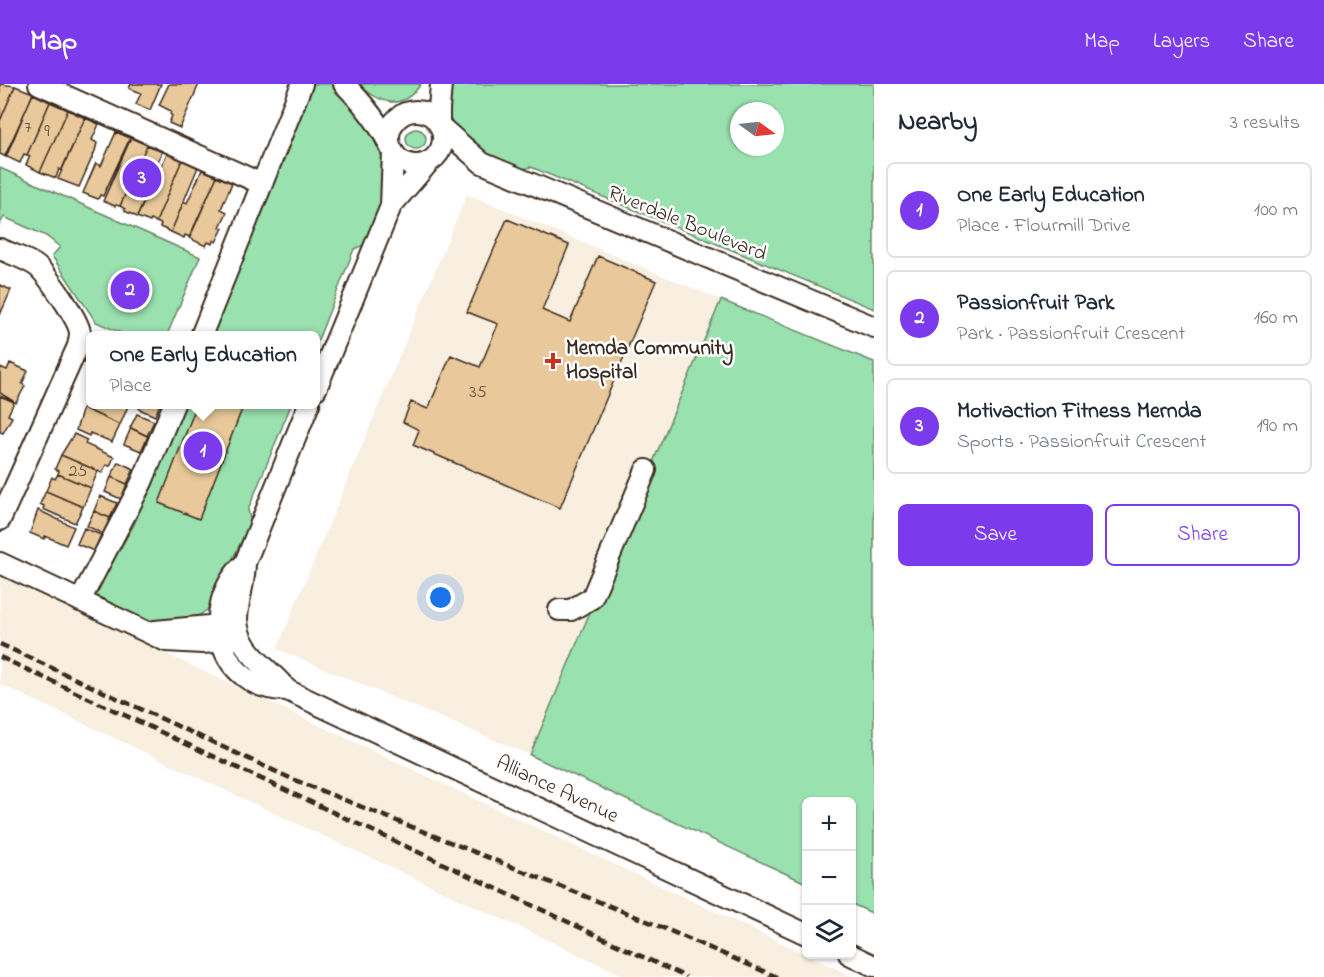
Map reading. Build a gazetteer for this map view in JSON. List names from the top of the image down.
{
  "streets": {
    "street": ["Riverdale Boulevard", "Alliance Avenue"]
  },
  "places": {
    "health": ["Mernda Community Hospital"]
  },
  "house_numbers": [
    "7",
    "9",
    "35",
    "25"
  ],
  "north": "right",
  "page": {
    "header": "Map",
    "nav": ["Map", "Layers", "Share"],
    "heading": ["Nearby", "3 results"],
    "pins": ["3", "2", "1"],
    "list": [
      {
        "mark": "1",
        "name": "One Early Education",
        "note": "Place · Flourmill Drive",
        "value": "100 m"
      },
      {
        "mark": "2",
        "name": "Passionfruit Park",
        "note": "Park · Passionfruit Crescent",
        "value": "160 m"
      },
      {
        "mark": "3",
        "name": "Motivaction Fitness Mernda",
        "note": "Sports · Passionfruit Crescent",
        "value": "190 m"
      }
    ],
    "popup": ["One Early Education", "Place"],
    "buttons": ["Save", "Share"],
    "map_buttons": ["+", "−"]
  }
}
